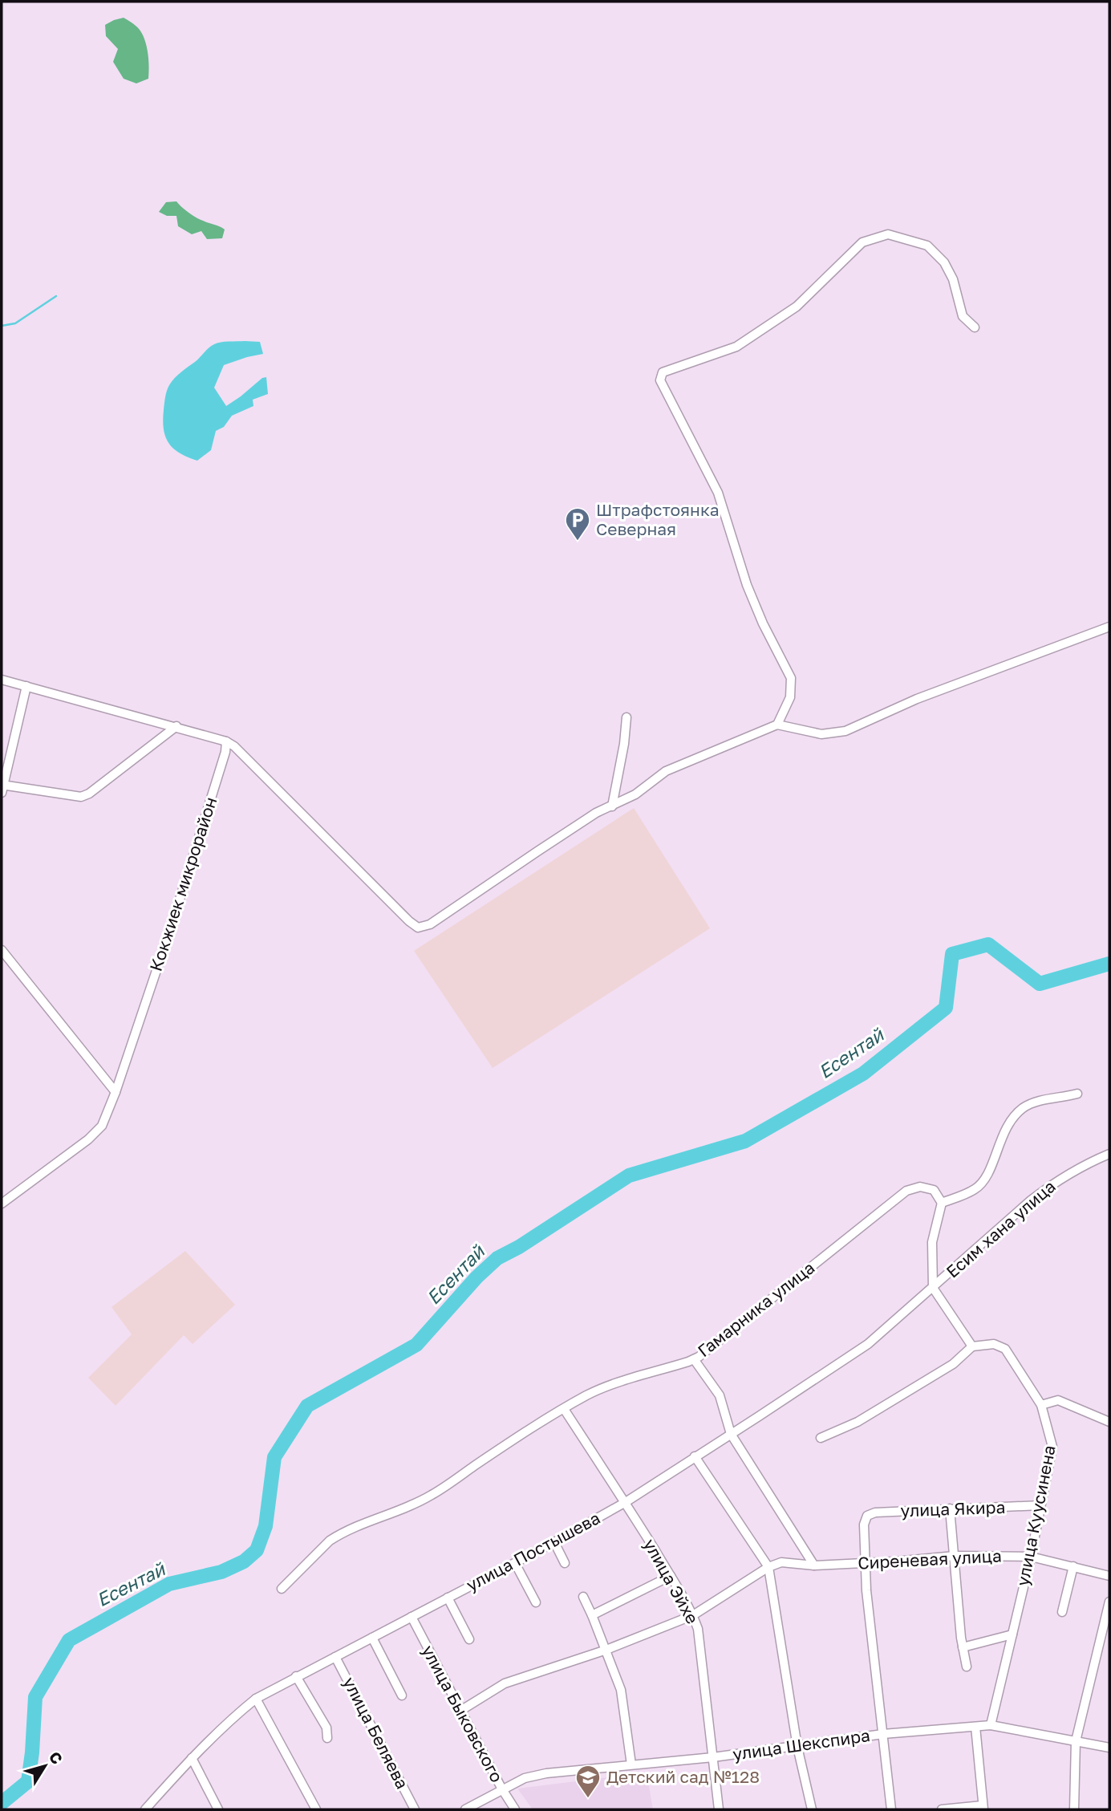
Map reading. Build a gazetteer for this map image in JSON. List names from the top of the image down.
{
  "streets": {
    "street": [
      "Кокжиек микрорайон",
      "Есим хана улица",
      "Гамарника улица",
      "улица Якира",
      "улица Куусинена",
      "улица Постышева",
      "Сиреневая улица",
      "улица Эйхе",
      "улица Быковского",
      "улица Беляева",
      "улица Шекспира"
    ]
  },
  "crossings": [
    ["Есим хана улица", "улица Постышева"],
    ["Гамарника улица", "улица Эйхе"],
    ["улица Якира", "улица Куусинена"],
    ["улица Якира", "Сиреневая улица"],
    ["улица Куусинена", "Сиреневая улица"],
    ["улица Куусинена", "улица Шекспира"],
    ["улица Постышева", "улица Эйхе"],
    ["улица Постышева", "улица Быковского"],
    ["улица Постышева", "улица Беляева"],
    ["улица Эйхе", "улица Шекспира"],
    ["улица Быковского", "улица Шекспира"]
  ],
  "water": ["Есентай"],
  "places": {
    "parking": ["Штрафстоянка Северная"],
    "school or university": ["Детский сад №128"]
  },
  "north": "top right"
}
